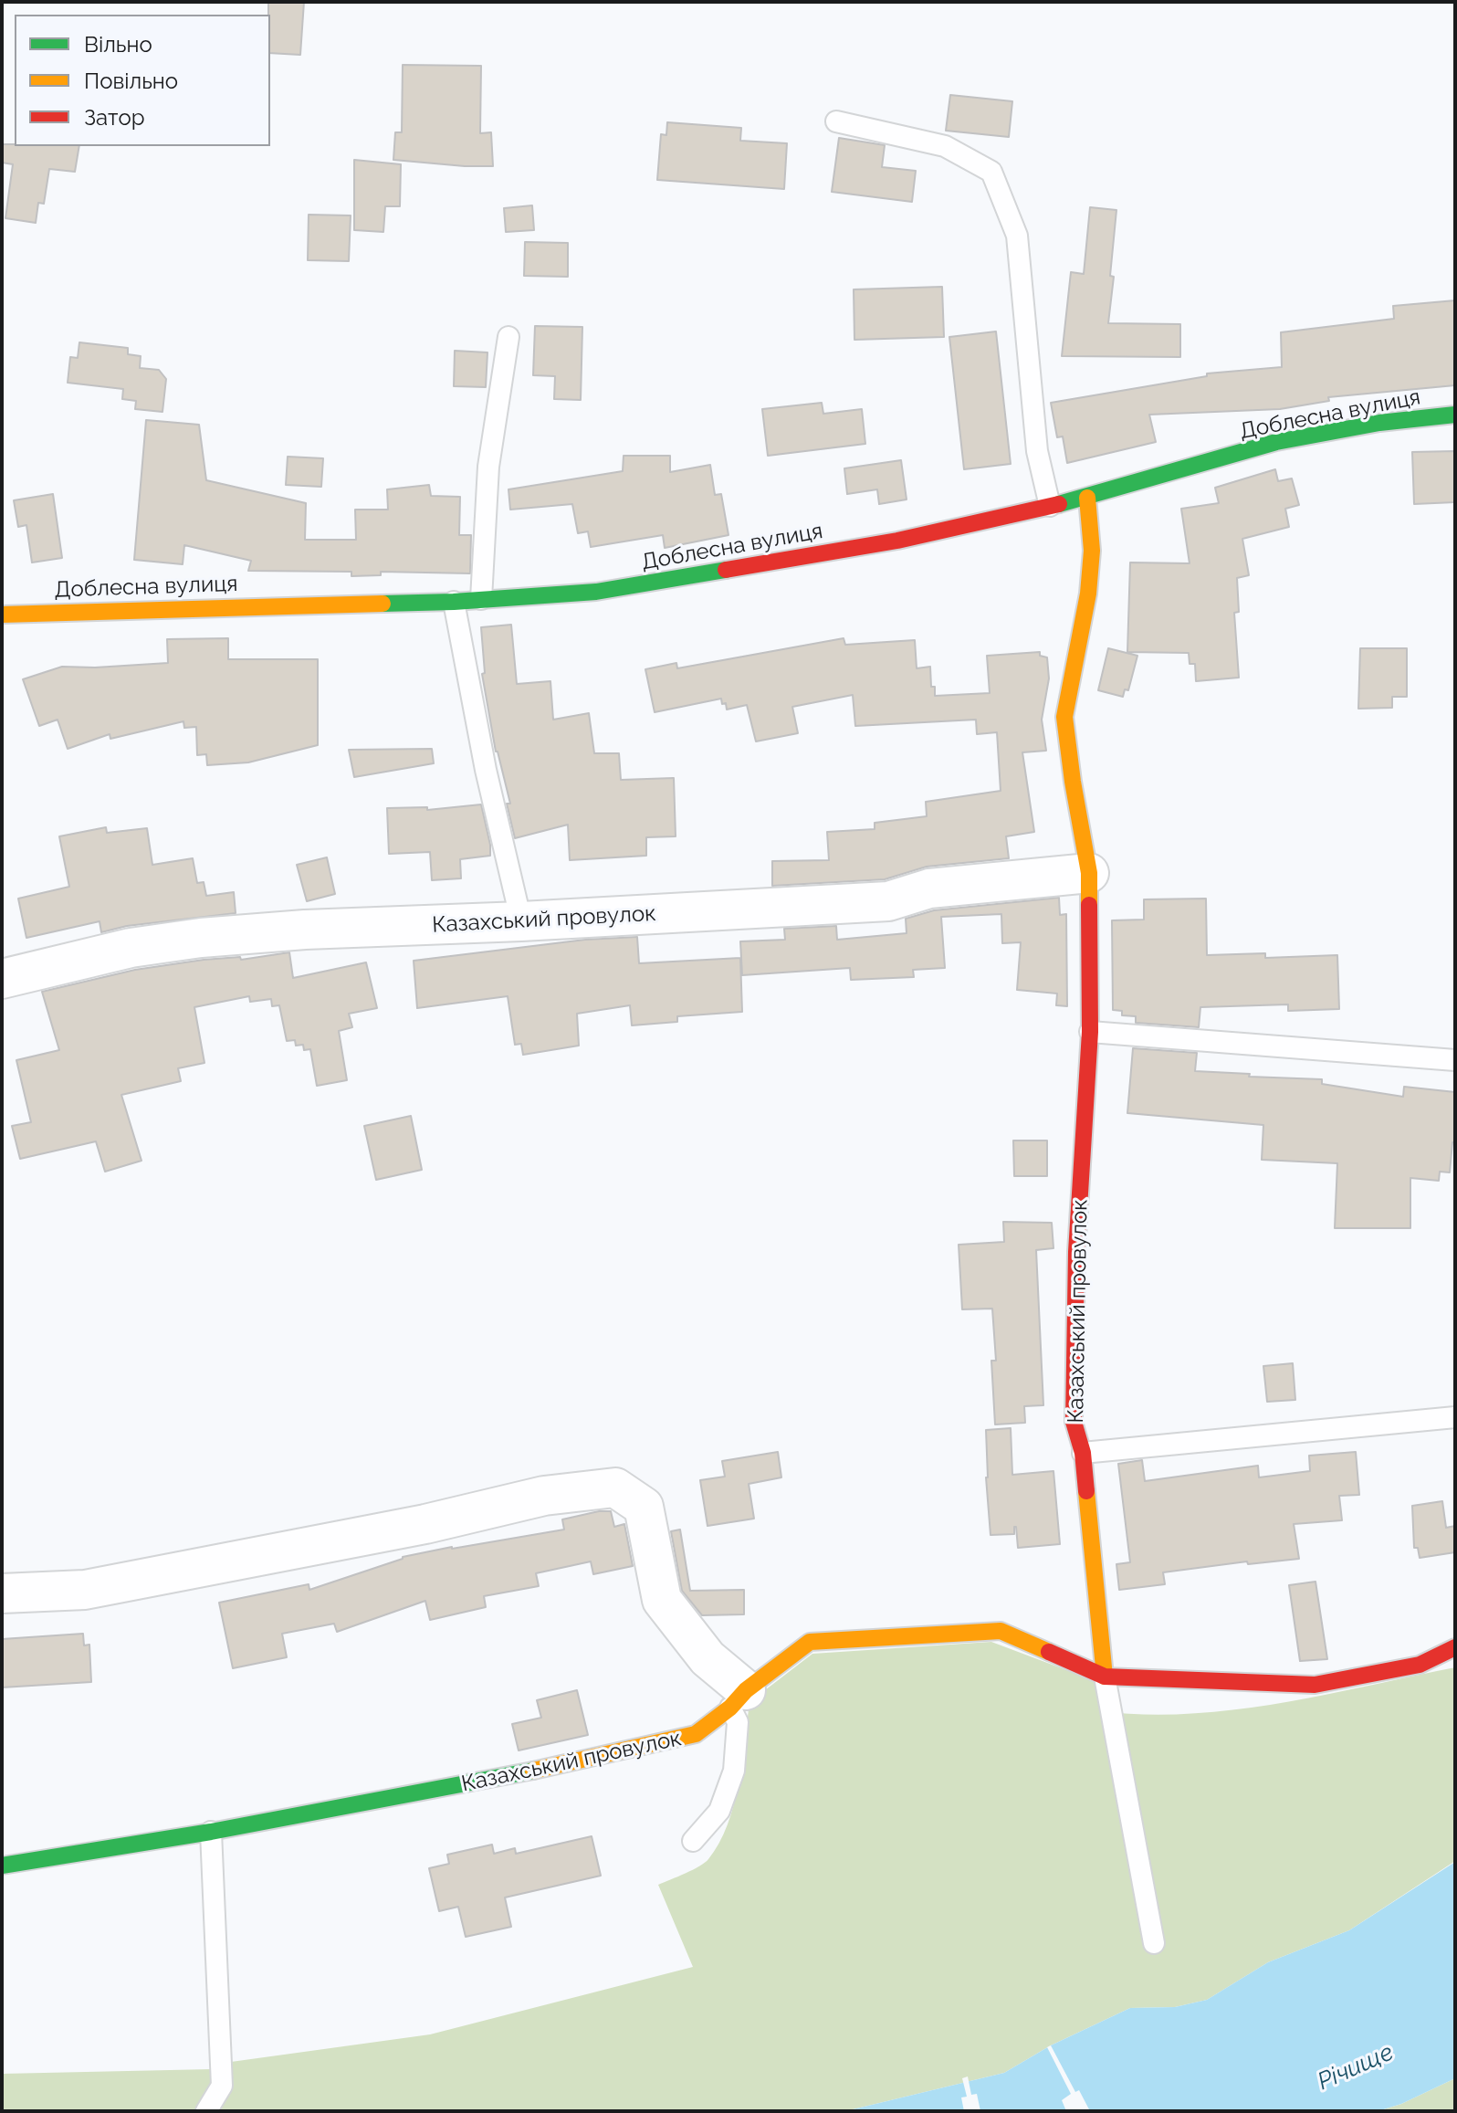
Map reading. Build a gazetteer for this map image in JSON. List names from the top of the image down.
{
  "streets": {
    "street": ["Доблесна вулиця", "Казахський провулок"]
  },
  "crossings": [
    ["Доблесна вулиця", "Казахський провулок"]
  ],
  "water": ["Річище"],
  "legend": ["Вільно", "Повільно", "Затор"]
}
